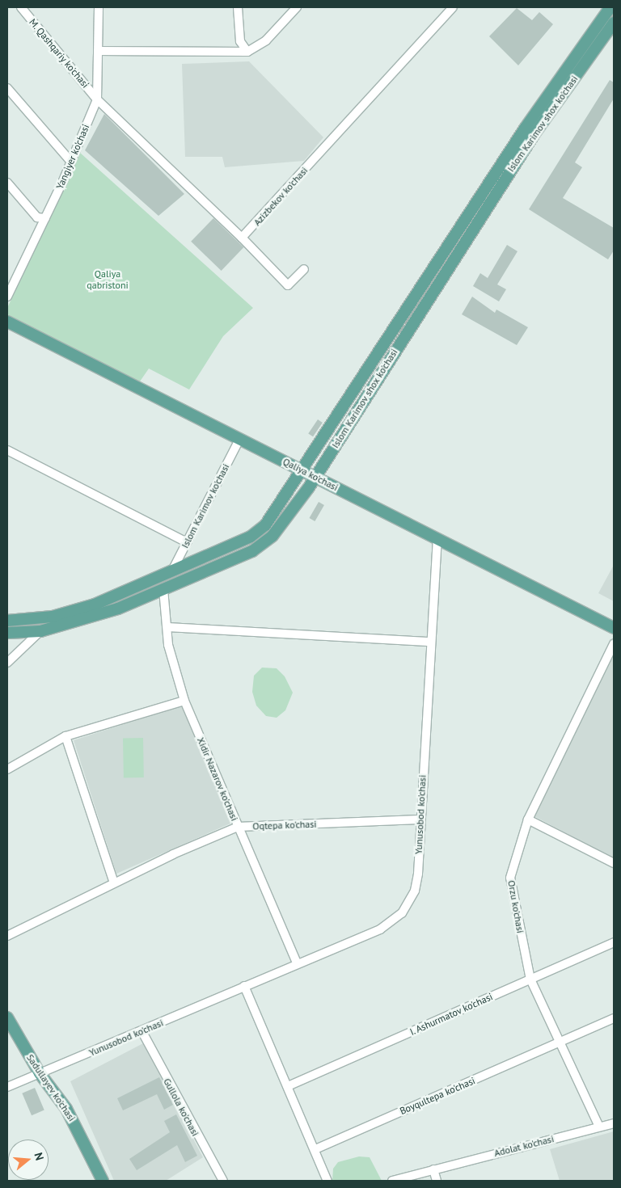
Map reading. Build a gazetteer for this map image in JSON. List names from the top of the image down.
{
  "streets": {
    "main road": ["Islom Karimov shox ko'chasi", "Qaliya ko'chasi", "Sadullayev ko'chasi"],
    "street": [
      "M. Qashqariy ko'chasi",
      "Yangiyer ko'chasi",
      "Azizbekov ko'chasi",
      "Islom Karimov ko'chasi",
      "Xidir Nazarov ko'chasi",
      "Yunusobod ko'chasi",
      "Oqtepa ko'chasi",
      "Orzu ko'chasi",
      "I. Ashurmatov ko'chasi",
      "Boyqultepa ko'chasi",
      "Gullola ko'chasi",
      "Adolat ko'chasi"
    ]
  },
  "crossings": [
    ["M. Qashqariy ko'chasi", "Yangiyer ko'chasi"],
    ["Islom Karimov shox ko'chasi", "Qaliya ko'chasi"],
    ["Islom Karimov shox ko'chasi", "Islom Karimov ko'chasi"],
    ["Islom Karimov shox ko'chasi", "Xidir Nazarov ko'chasi"],
    ["Qaliya ko'chasi", "Islom Karimov ko'chasi"],
    ["Qaliya ko'chasi", "Yunusobod ko'chasi"],
    ["Xidir Nazarov ko'chasi", "Yunusobod ko'chasi"],
    ["Xidir Nazarov ko'chasi", "Oqtepa ko'chasi"],
    ["Yunusobod ko'chasi", "Oqtepa ko'chasi"],
    ["Yunusobod ko'chasi", "Sadullayev ko'chasi"],
    ["Yunusobod ko'chasi", "Gullola ko'chasi"],
    ["Orzu ko'chasi", "I. Ashurmatov ko'chasi"],
    ["Orzu ko'chasi", "Boyqultepa ko'chasi"],
    ["Orzu ko'chasi", "Adolat ko'chasi"]
  ],
  "parks": ["Qaliya qabristoni"],
  "north": "right"
}
